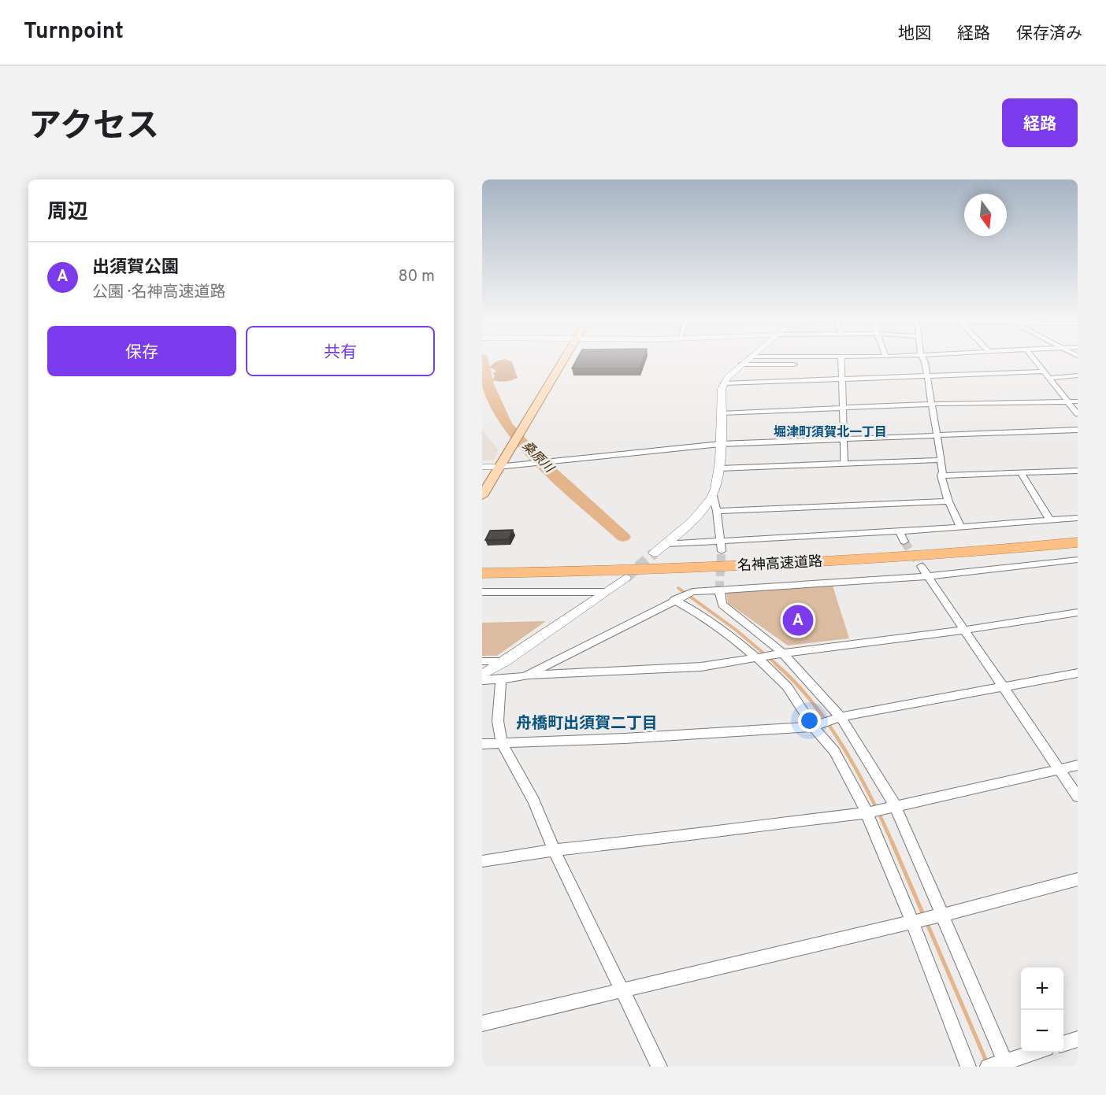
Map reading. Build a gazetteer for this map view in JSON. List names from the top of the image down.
{
  "streets": {
    "highway": ["名神高速道路"]
  },
  "districts": ["堀津町須賀北一丁目", "舟橋町出須賀二丁目"],
  "water": ["桑原川"],
  "north": "bottom",
  "page": {
    "header": "Turnpoint",
    "nav": ["地図", "経路", "保存済み"],
    "title": "アクセス",
    "buttons": [
      "経路",
      ["保存", "共有"]
    ],
    "heading": "周辺",
    "list": [
      {
        "mark": "A",
        "name": "出須賀公園",
        "note": "公園 · 名神高速道路",
        "value": "80 m"
      }
    ],
    "pins": "A",
    "map_buttons": ["+", "−"]
  }
}
